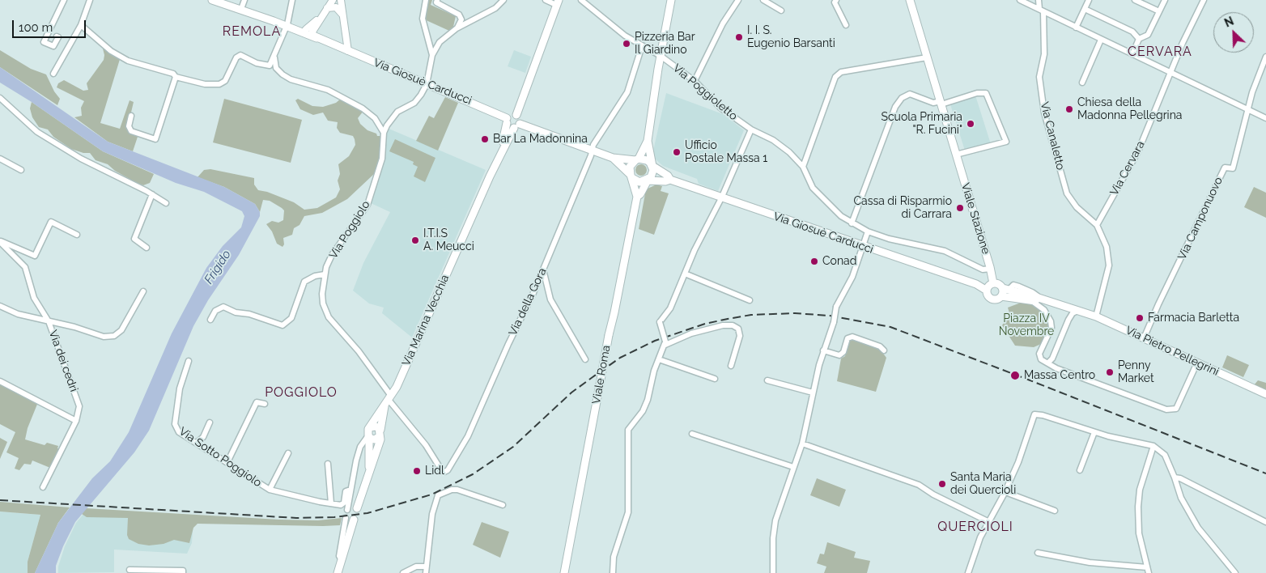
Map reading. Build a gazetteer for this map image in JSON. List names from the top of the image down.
{
  "streets": {
    "main road": [
      "Via Giosuè Carducci",
      "Viale Stazione",
      "Via Marina Vecchia",
      "Via Pietro Pellegrini",
      "Viale Roma"
    ],
    "street": [
      "Via Poggioletto",
      "Via Canaletto",
      "Via Cervara",
      "Via Camponuovo",
      "Via Poggiolo",
      "Via della Gora",
      "Via dei cedri",
      "Via Sotto Poggiolo"
    ]
  },
  "crossings": [
    ["Via Giosuè Carducci", "Viale Stazione"],
    ["Via Giosuè Carducci", "Via Poggiolo"],
    ["Via Giosuè Carducci", "Via Marina Vecchia"],
    ["Via Giosuè Carducci", "Viale Roma"],
    ["Via Poggioletto", "Viale Stazione"],
    ["Via Poggioletto", "Via della Gora"],
    ["Via Canaletto", "Via Cervara"],
    ["Via Camponuovo", "Via Pietro Pellegrini"],
    ["Via Poggiolo", "Via della Gora"],
    ["Via Poggiolo", "Via Marina Vecchia"],
    ["Via della Gora", "Via Marina Vecchia"]
  ],
  "districts": [
    "REMOLA",
    "CERVARA",
    "POGGIOLO",
    "QUERCIOLI"
  ],
  "water": ["Frigido"],
  "parks": ["Piazza IV Novembre"],
  "places": [
    "I. I. S. Eugenio Barsanti",
    "Pizzeria Bar Il Giardino",
    "Chiesa della Madonna Pellegrina",
    "Scuola Primaria \"R. Fucini\"",
    "Bar La Madonnina",
    "Ufficio Postale Massa 1",
    "Cassa di Risparmio di Carrara",
    "I.T.I.S A. Meucci",
    "Conad",
    "Farmacia Barletta",
    "Penny Market",
    "Massa Centro",
    "Lidl",
    "Santa Maria dei Quercioli"
  ],
  "scale_bar": "100 m",
  "north": "top left"
}
